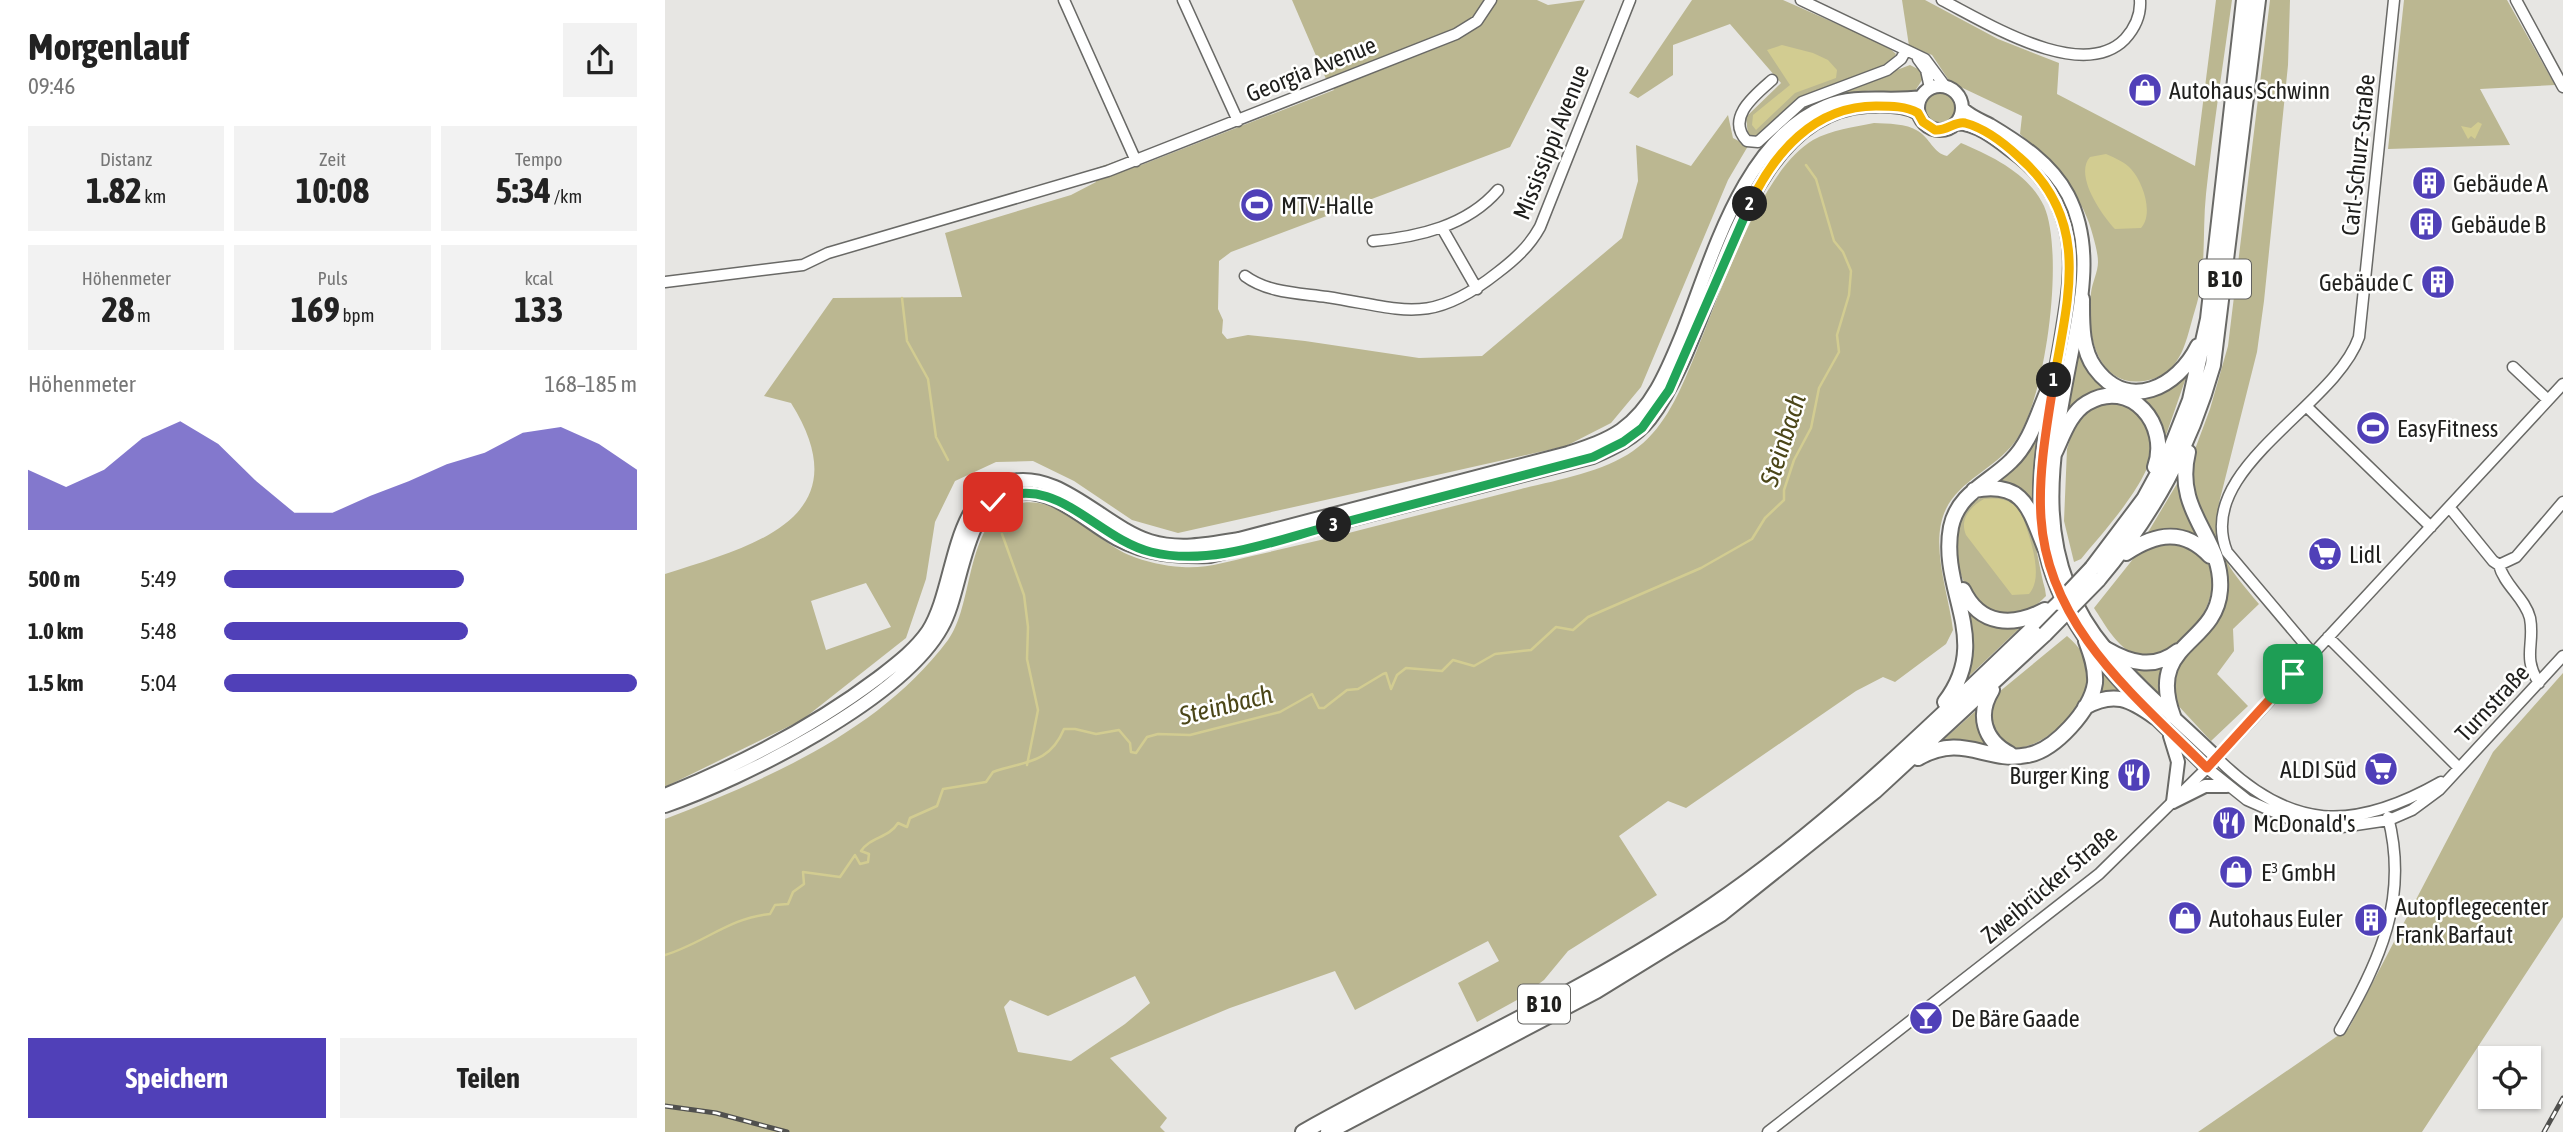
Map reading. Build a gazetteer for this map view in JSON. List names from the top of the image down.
{
  "streets": {
    "highway": ["B 10"],
    "street": [
      "Georgia Avenue",
      "Mississippi Avenue",
      "Carl-Schurz-Straße",
      "Turnstraße",
      "Zweibrücker Straße"
    ]
  },
  "crossings": [
    ["Carl-Schurz-Straße", "Zweibrücker Straße"],
    ["Turnstraße", "Zweibrücker Straße"]
  ],
  "water": ["Steinbach"],
  "places": {
    "shop": ["Autohaus Schwinn", "E³ GmbH", "Autohaus Euler"],
    "building": [
      "Gebäude A",
      "Gebäude B",
      "Gebäude C",
      "Autopflegecenter Frank Barfaut"
    ],
    "sports": ["MTV-Halle", "EasyFitness"],
    "supermarket": ["Lidl", "ALDI Süd"],
    "restaurant": ["Burger King", "McDonald's"],
    "bar": ["De Bäre Gaade"]
  },
  "page": {
    "heading": ["Morgenlauf", "09:46"],
    "stats": [
      ["Distanz", "1.82 km"],
      ["Zeit", "10:08"],
      ["Tempo", "5:34 /km"],
      ["Höhenmeter", "28 m"],
      ["Puls", "169 bpm"],
      ["kcal", "133"]
    ],
    "pins": ["2", "1", "3"],
    "chart": ["Höhenmeter", "168–185 m"],
    "list": [
      {
        "name": "500 m",
        "note": "5:49"
      },
      {
        "name": "1.0 km",
        "note": "5:48"
      },
      {
        "name": "1.5 km",
        "note": "5:04"
      }
    ],
    "buttons": ["Speichern", "Teilen"]
  }
}
